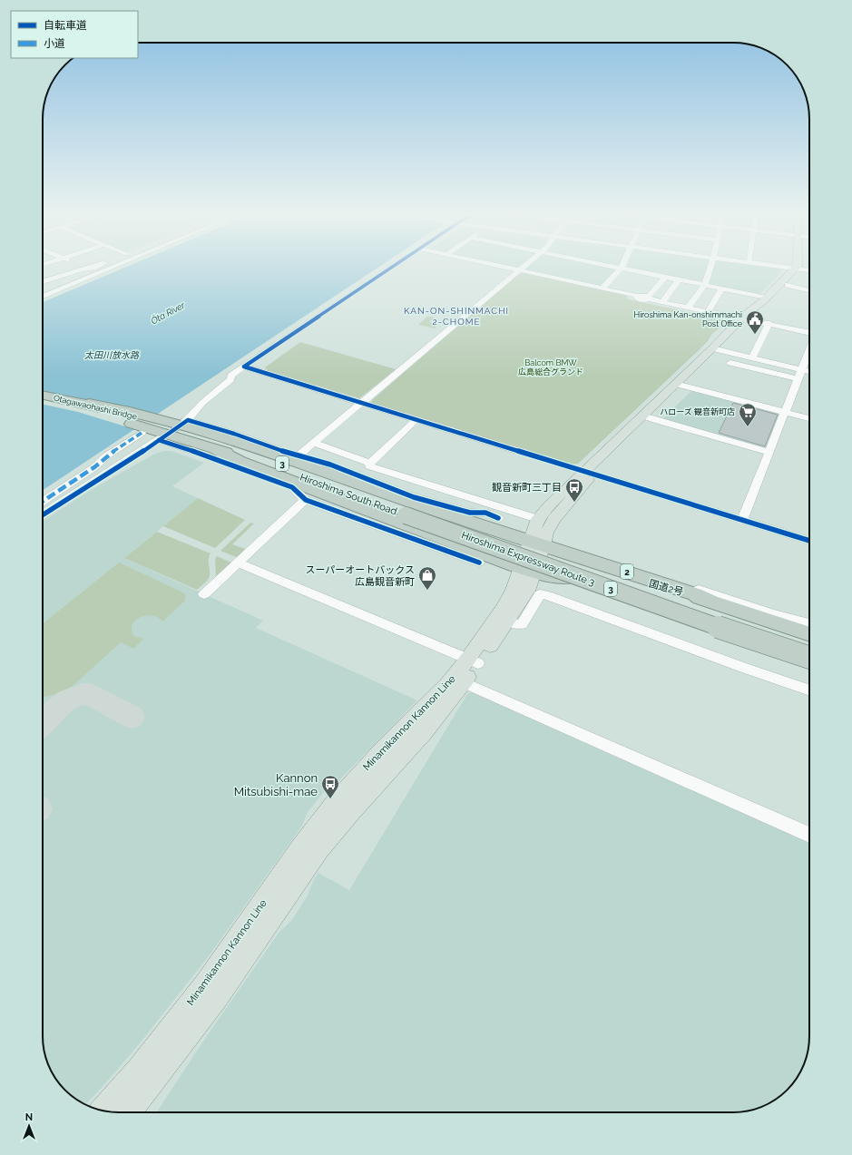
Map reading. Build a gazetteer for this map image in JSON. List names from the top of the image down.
{
  "streets": {
    "highway": [
      "Otagawaohashi Bridge",
      "3",
      "Hiroshima South Road",
      "Hiroshima Expressway Route 3",
      "2",
      "国道2号"
    ],
    "main road": ["Minamikannon Kannon Line"]
  },
  "crossings": [
    ["Otagawaohashi Bridge", "Hiroshima South Road"],
    ["Hiroshima South Road", "Hiroshima Expressway Route 3"],
    ["2", "国道2号"],
    ["2", "Minamikannon Kannon Line"],
    ["国道2号", "Minamikannon Kannon Line"]
  ],
  "districts": ["KAN-ON-SHINMACHI 2-CHOME"],
  "water": ["Ōta River", "太田川放水路"],
  "parks": ["Balcom BMW 広島総合グランド"],
  "places": {
    "public building": ["Hiroshima Kan-onshimmachi Post Office"],
    "supermarket": ["ハローズ 観音新町店"],
    "bus stop": ["観音新町三丁目", "Kannon Mitsubishi-mae"],
    "shop": ["スーパーオートバックス 広島観音新町"]
  },
  "legend": ["自転車道", "小道"],
  "north": "top"
}
